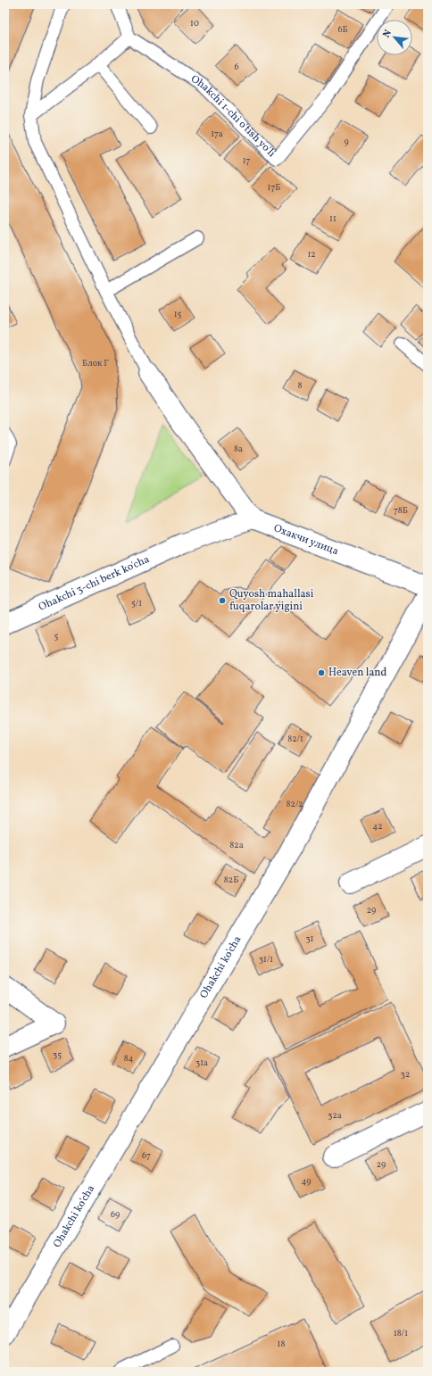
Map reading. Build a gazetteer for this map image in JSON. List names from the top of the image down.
{
  "streets": {
    "street": ["Охакчи улица", "Ohakchi 3-chi berk ko'cha", "Ohakchi ko'cha"],
    "lane": ["Ohakchi 1-chi o'tish yo'li"]
  },
  "crossings": [
    ["Охакчи улица", "Ohakchi 3-chi berk ko'cha"]
  ],
  "places": ["Quyosh mahallasi fuqarolar yigini", "Heaven land"],
  "house_numbers": [
    "10",
    "6Б",
    "6",
    "17a",
    "9",
    "17",
    "17Б",
    "11",
    "12",
    "15",
    "Блок Г",
    "8",
    "8a",
    "78Б",
    "5/1",
    "5",
    "82/1",
    "82/2",
    "42",
    "82a",
    "82Б",
    "29",
    "31",
    "31/1",
    "35",
    "84",
    "31a",
    "32",
    "32a",
    "67",
    "29",
    "49",
    "69",
    "18/1",
    "18"
  ],
  "north": "top left"
}
